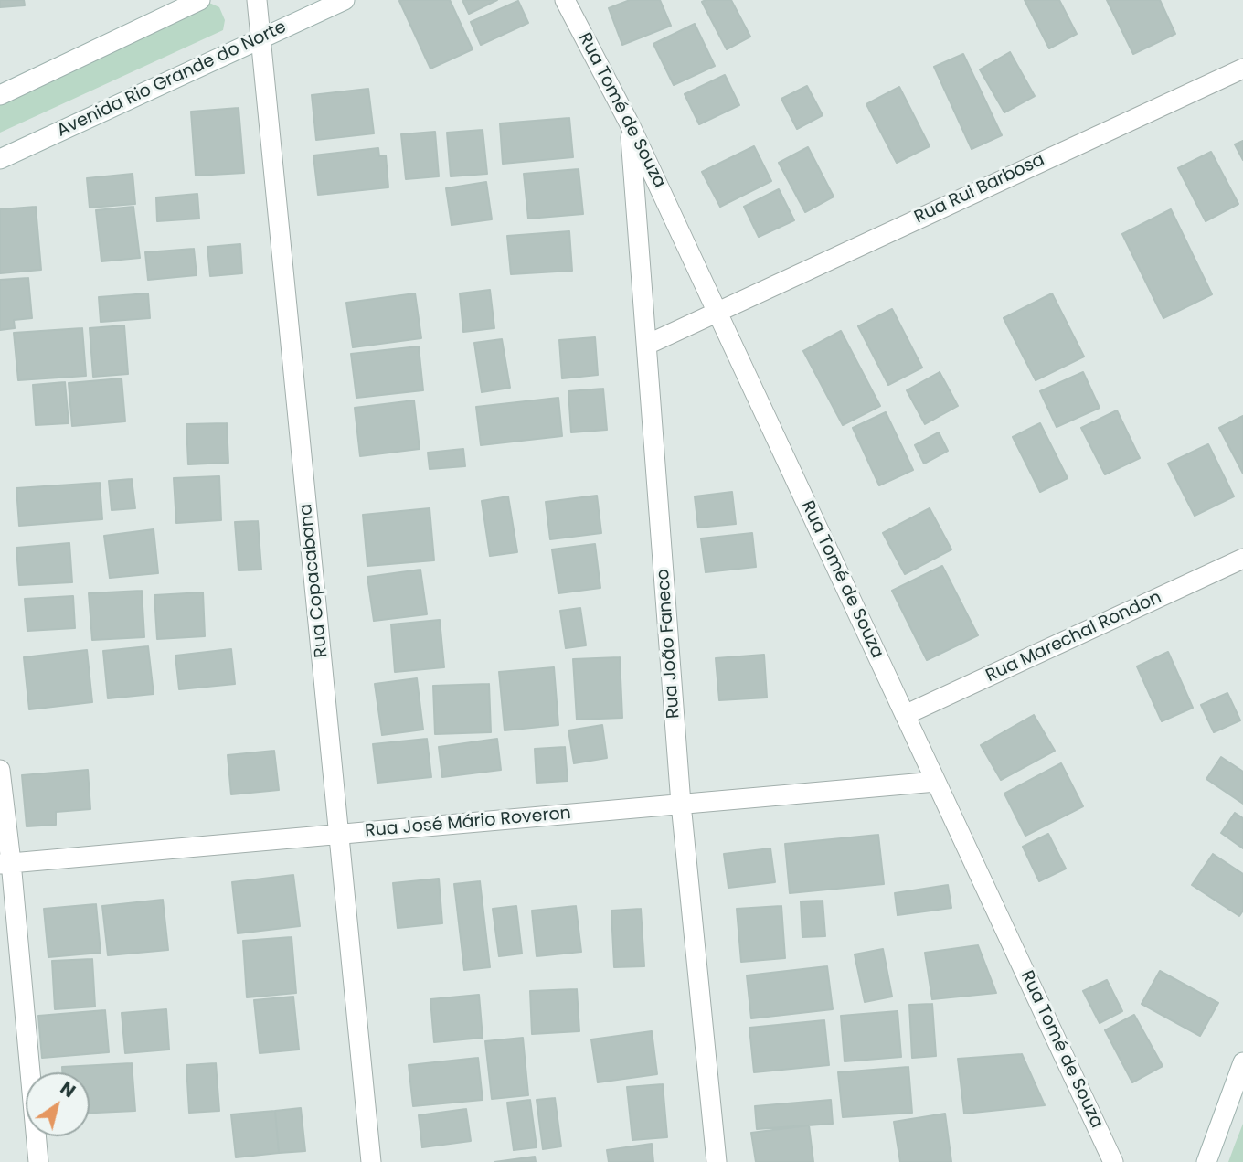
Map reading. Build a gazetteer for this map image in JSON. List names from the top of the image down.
{
  "streets": {
    "street": [
      "Avenida Rio Grande do Norte",
      "Rua Tomé de Souza",
      "Rua Rui Barbosa",
      "Rua Copacabana",
      "Rua Marechal Rondon",
      "Rua João Faneco",
      "Rua José Mário Roveron"
    ]
  },
  "crossings": [
    ["Avenida Rio Grande do Norte", "Rua Copacabana"],
    ["Rua Tomé de Souza", "Rua Rui Barbosa"],
    ["Rua Tomé de Souza", "Rua Marechal Rondon"],
    ["Rua Tomé de Souza", "Rua João Faneco"],
    ["Rua Tomé de Souza", "Rua José Mário Roveron"],
    ["Rua Rui Barbosa", "Rua João Faneco"],
    ["Rua Copacabana", "Rua José Mário Roveron"],
    ["Rua João Faneco", "Rua José Mário Roveron"]
  ],
  "north": "top right"
}
